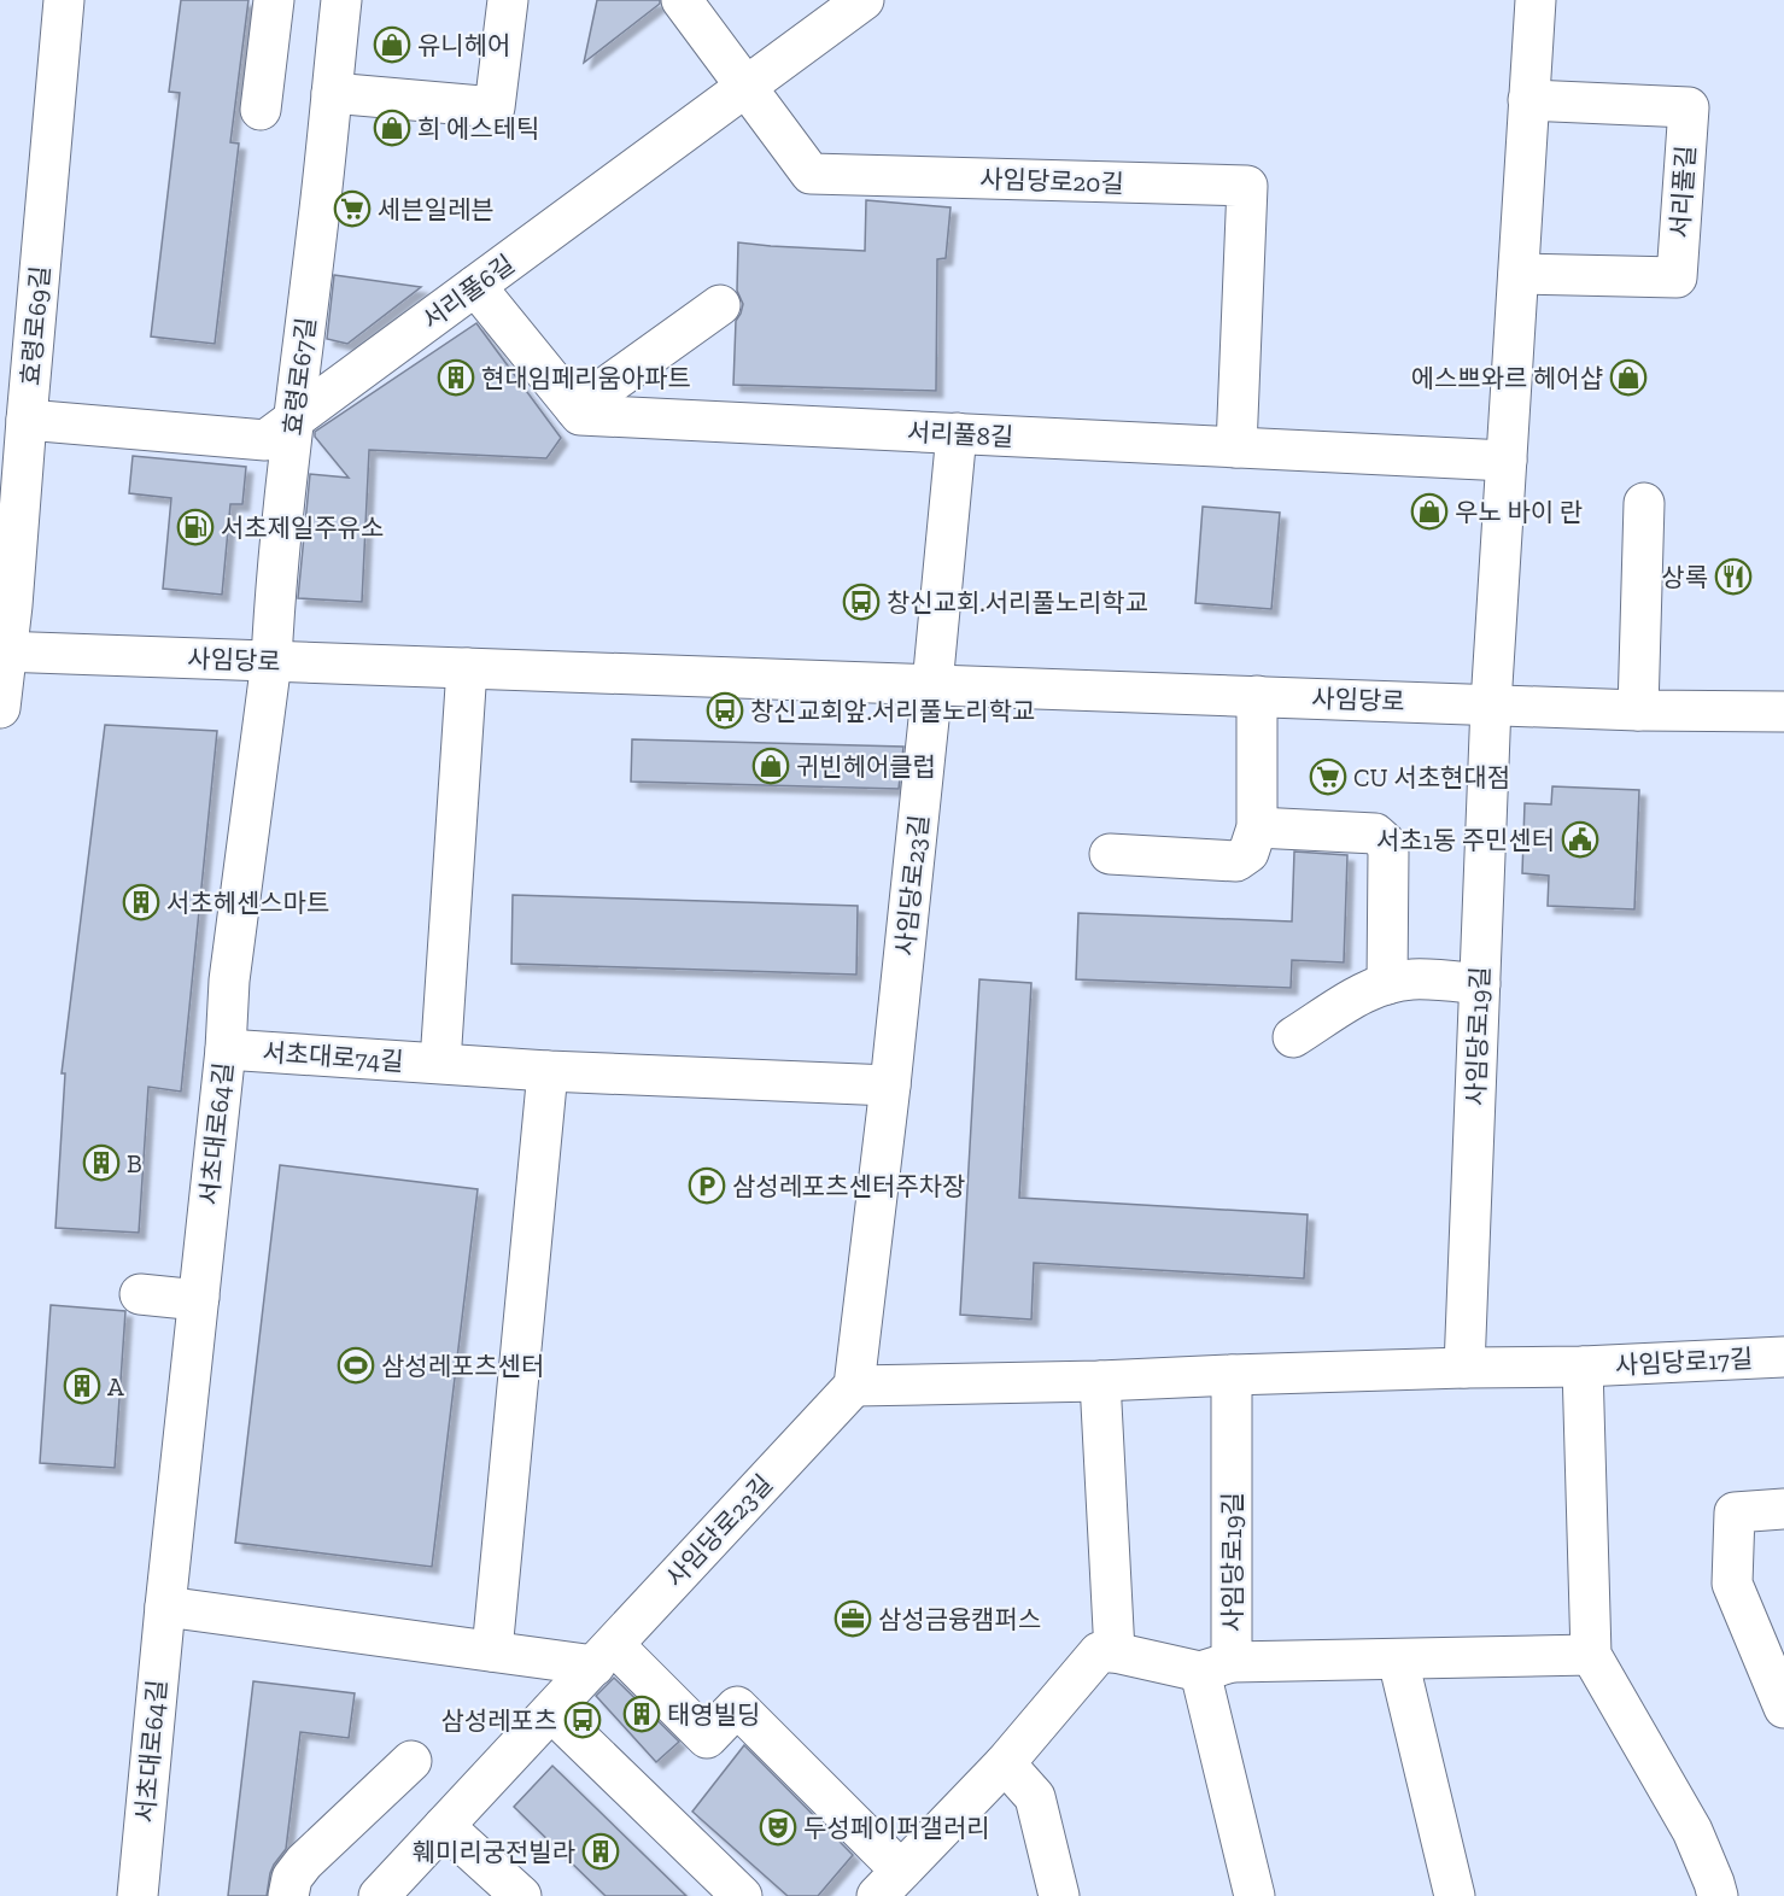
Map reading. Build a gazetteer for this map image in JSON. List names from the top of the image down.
{
  "streets": {
    "street": [
      "사임당로20길",
      "서리풀길",
      "서리풀6길",
      "효령로69길",
      "효령로67길",
      "서리풀8길",
      "사임당로",
      "사임당로23길",
      "사임당로19길",
      "서초대로74길",
      "서초대로64길",
      "사임당로17길"
    ]
  },
  "crossings": [
    ["사임당로20길", "서리풀6길"],
    ["사임당로20길", "서리풀8길"],
    ["서리풀6길", "효령로69길"],
    ["서리풀6길", "효령로67길"],
    ["효령로69길", "사임당로"],
    ["효령로67길", "사임당로"],
    ["효령로67길", "서초대로64길"],
    ["사임당로", "사임당로23길"],
    ["사임당로", "사임당로19길"],
    ["사임당로", "서초대로64길"],
    ["서초대로74길", "서초대로64길"]
  ],
  "places": {
    "shop": [
      "유니헤어",
      "희 에스테틱",
      "에스쁘와르 헤어샵",
      "우노 바이 란",
      "귀빈헤어클럽"
    ],
    "supermarket": ["세븐일레븐", "CU 서초현대점"],
    "building": [
      "현대임페리움아파트",
      "서초헤센스마트",
      "B",
      "A",
      "태영빌딩",
      "훼미리궁전빌라"
    ],
    "fuel station": ["서초제일주유소"],
    "restaurant": ["상록"],
    "bus stop": ["창신교회.서리풀노리학교", "창신교회앞.서리풀노리학교", "삼성레포츠"],
    "public building": ["서초1동 주민센터"],
    "parking": ["삼성레포츠센터주차장"],
    "sports": ["삼성레포츠센터"],
    "office": ["삼성금융캠퍼스"],
    "theatre": ["두성페이퍼갤러리"]
  }
}
